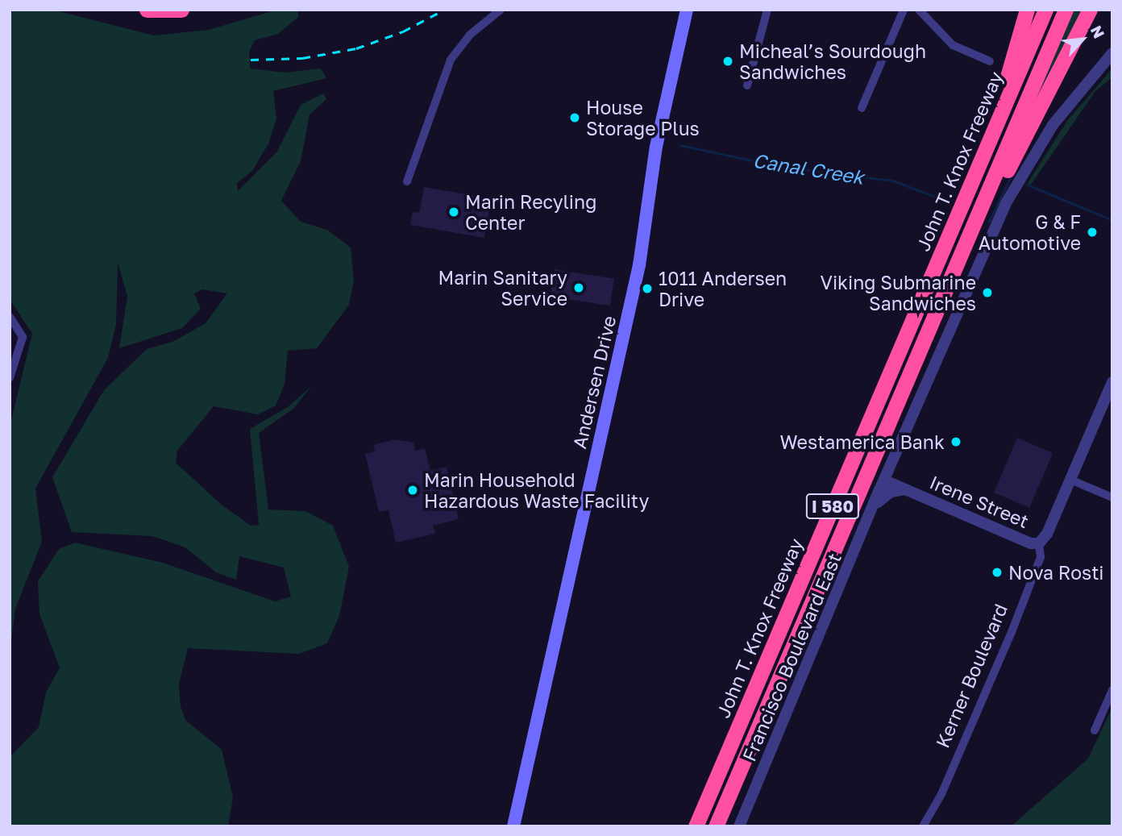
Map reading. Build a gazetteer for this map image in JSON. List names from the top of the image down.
{
  "streets": {
    "highway": ["John T. Knox Freeway", "I 580"],
    "main road": ["Andersen Drive"],
    "street": ["Irene Street", "Francisco Boulevard East", "Kerner Boulevard"]
  },
  "crossings": [
    ["Irene Street", "Francisco Boulevard East"],
    ["Irene Street", "Kerner Boulevard"]
  ],
  "water": ["Canal Creek"],
  "places": [
    "Micheal’s Sourdough Sandwiches",
    "House Storage Plus",
    "Marin Recyling Center",
    "G & F Automotive",
    "Marin Sanitary Service",
    "1011 Andersen Drive",
    "Viking Submarine Sandwiches",
    "Westamerica Bank",
    "Marin Household Hazardous Waste Facility",
    "Nova Rosti"
  ],
  "north": "top right"
}
